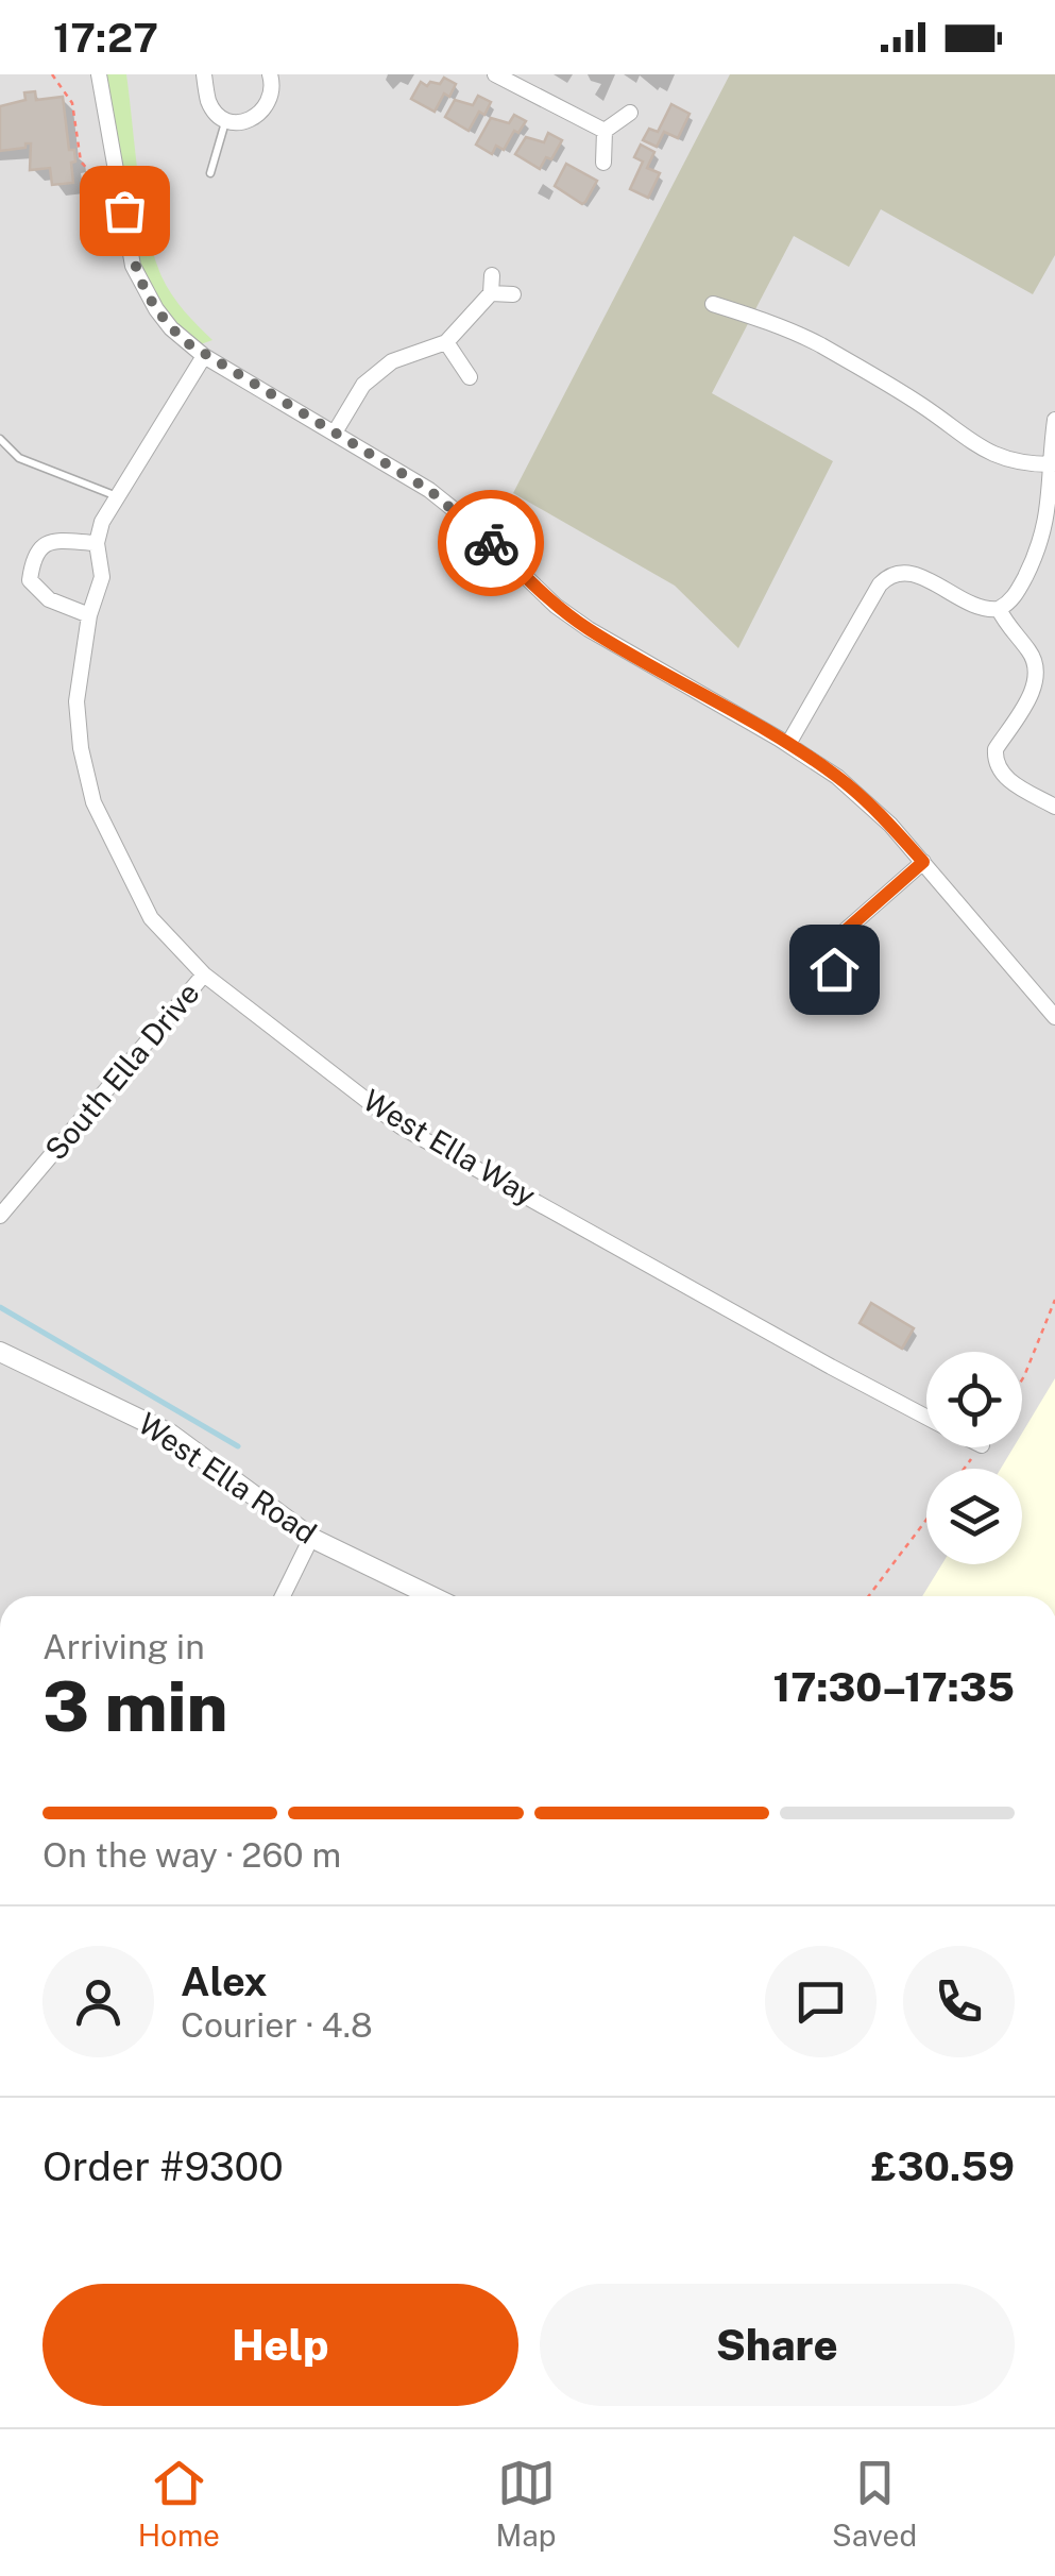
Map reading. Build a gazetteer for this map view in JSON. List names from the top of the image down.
{
  "streets": {
    "street": ["South Ella Drive", "West Ella Way", "West Ella Road"]
  },
  "crossings": [
    ["South Ella Drive", "West Ella Way"]
  ],
  "page": {
    "status": "17:27",
    "heading": ["3 min", "Arriving in", "17:30–17:35"],
    "panel": [
      "Alex",
      "Courier · 4.8",
      "Order #9300",
      "£30.59"
    ],
    "bar": "On the way · 260 m",
    "buttons": ["Help", "Share"],
    "tabs": ["Home", "Map", "Saved"]
  }
}
